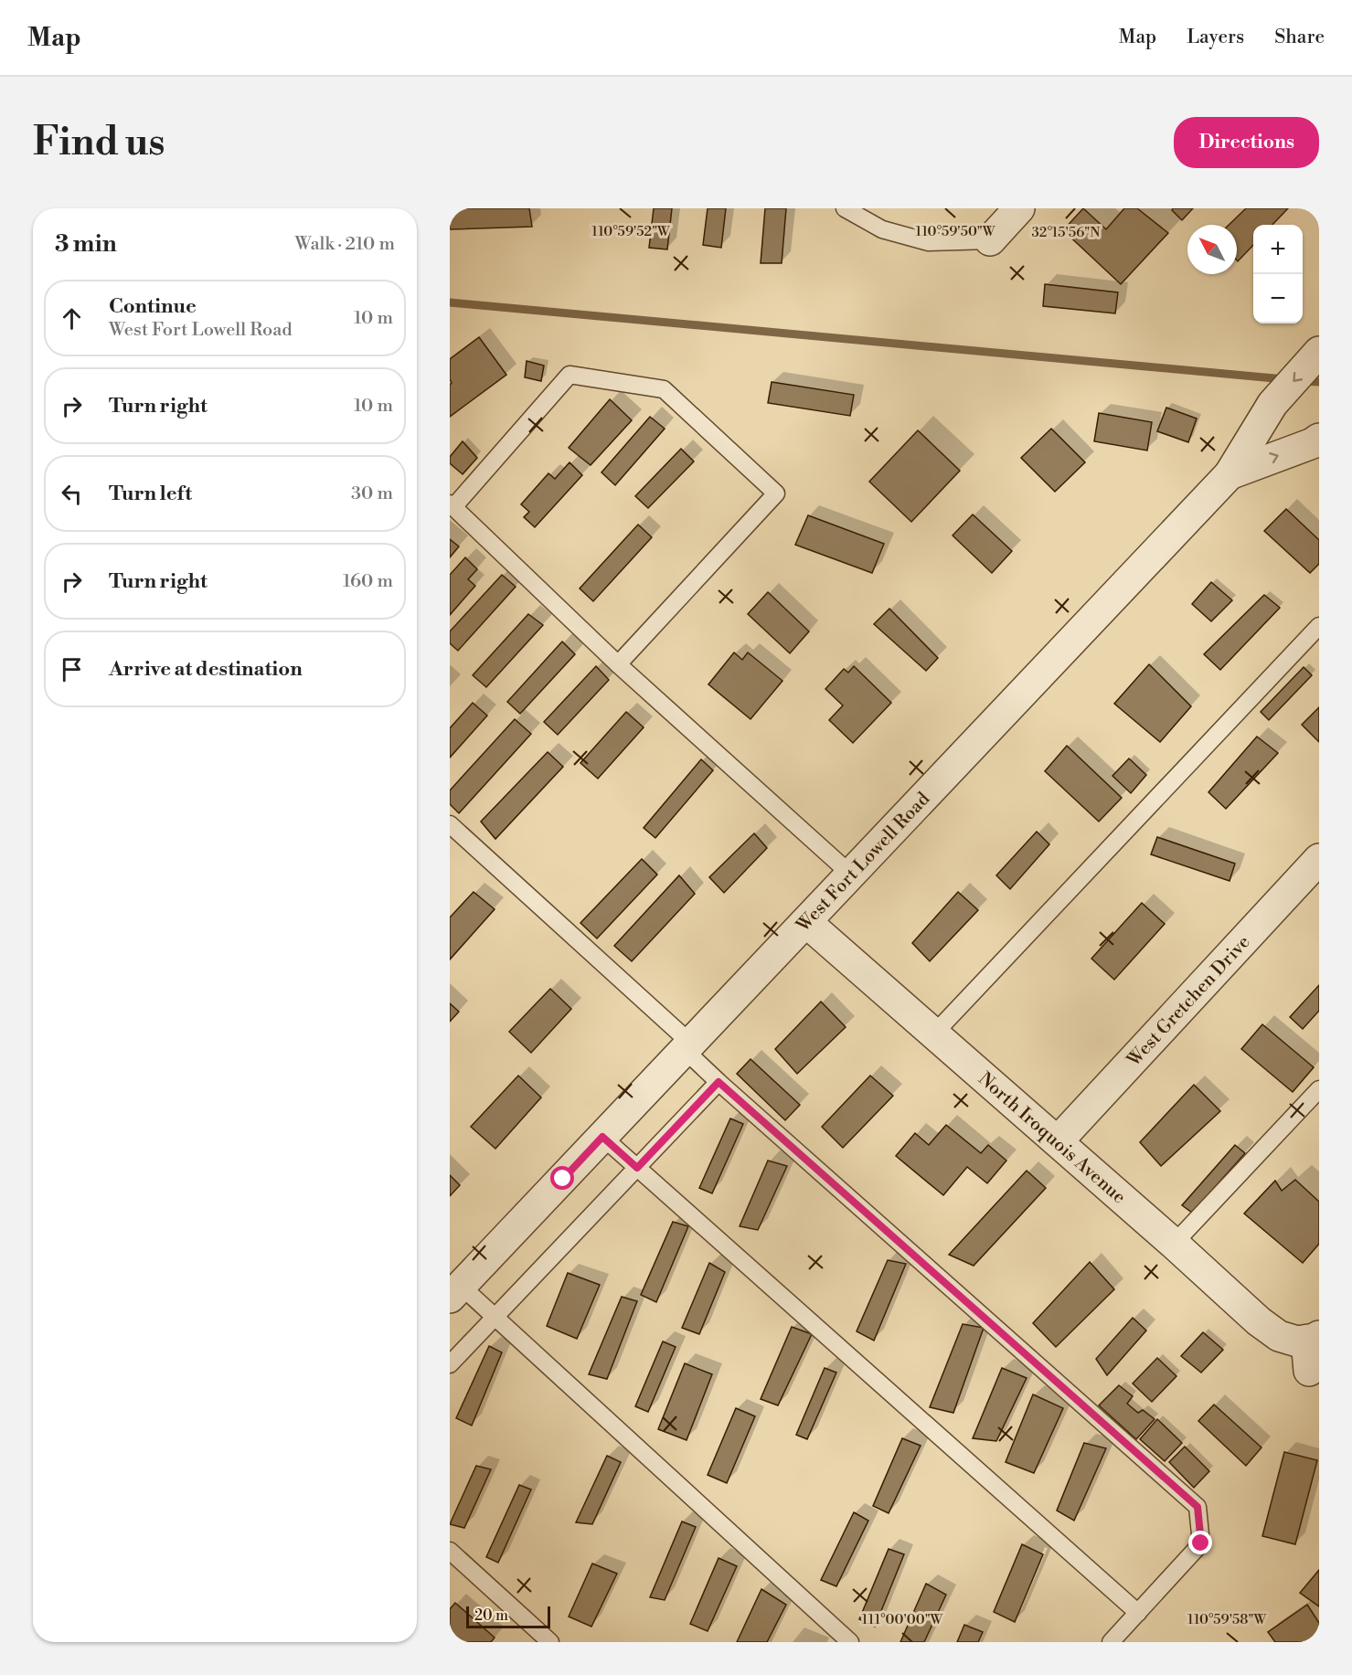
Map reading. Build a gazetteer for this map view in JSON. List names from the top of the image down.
{
  "streets": {
    "street": ["West Fort Lowell Road", "West Gretchen Drive", "North Iroquois Avenue"]
  },
  "crossings": [
    ["West Fort Lowell Road", "North Iroquois Avenue"],
    ["West Gretchen Drive", "North Iroquois Avenue"]
  ],
  "scale_bar": "20 m",
  "north": "top left",
  "page": {
    "header": "Map",
    "nav": ["Map", "Layers", "Share"],
    "buttons": "Directions",
    "title": "Find us",
    "heading": ["3 min", "Walk · 210 m"],
    "map_buttons": ["+", "−"],
    "list": [
      ["Continue", "West Fort Lowell Road", "10 m"],
      ["Turn right", "10 m"],
      ["Turn left", "30 m"],
      ["Turn right", "160 m"],
      "Arrive at destination"
    ],
    "scale": "20 m"
  },
  "coordinates": [
    "110°59'52\"W",
    "110°59'50\"W",
    "32°15'56\"N",
    "111°00'00\"W",
    "110°59'58\"W"
  ]
}
